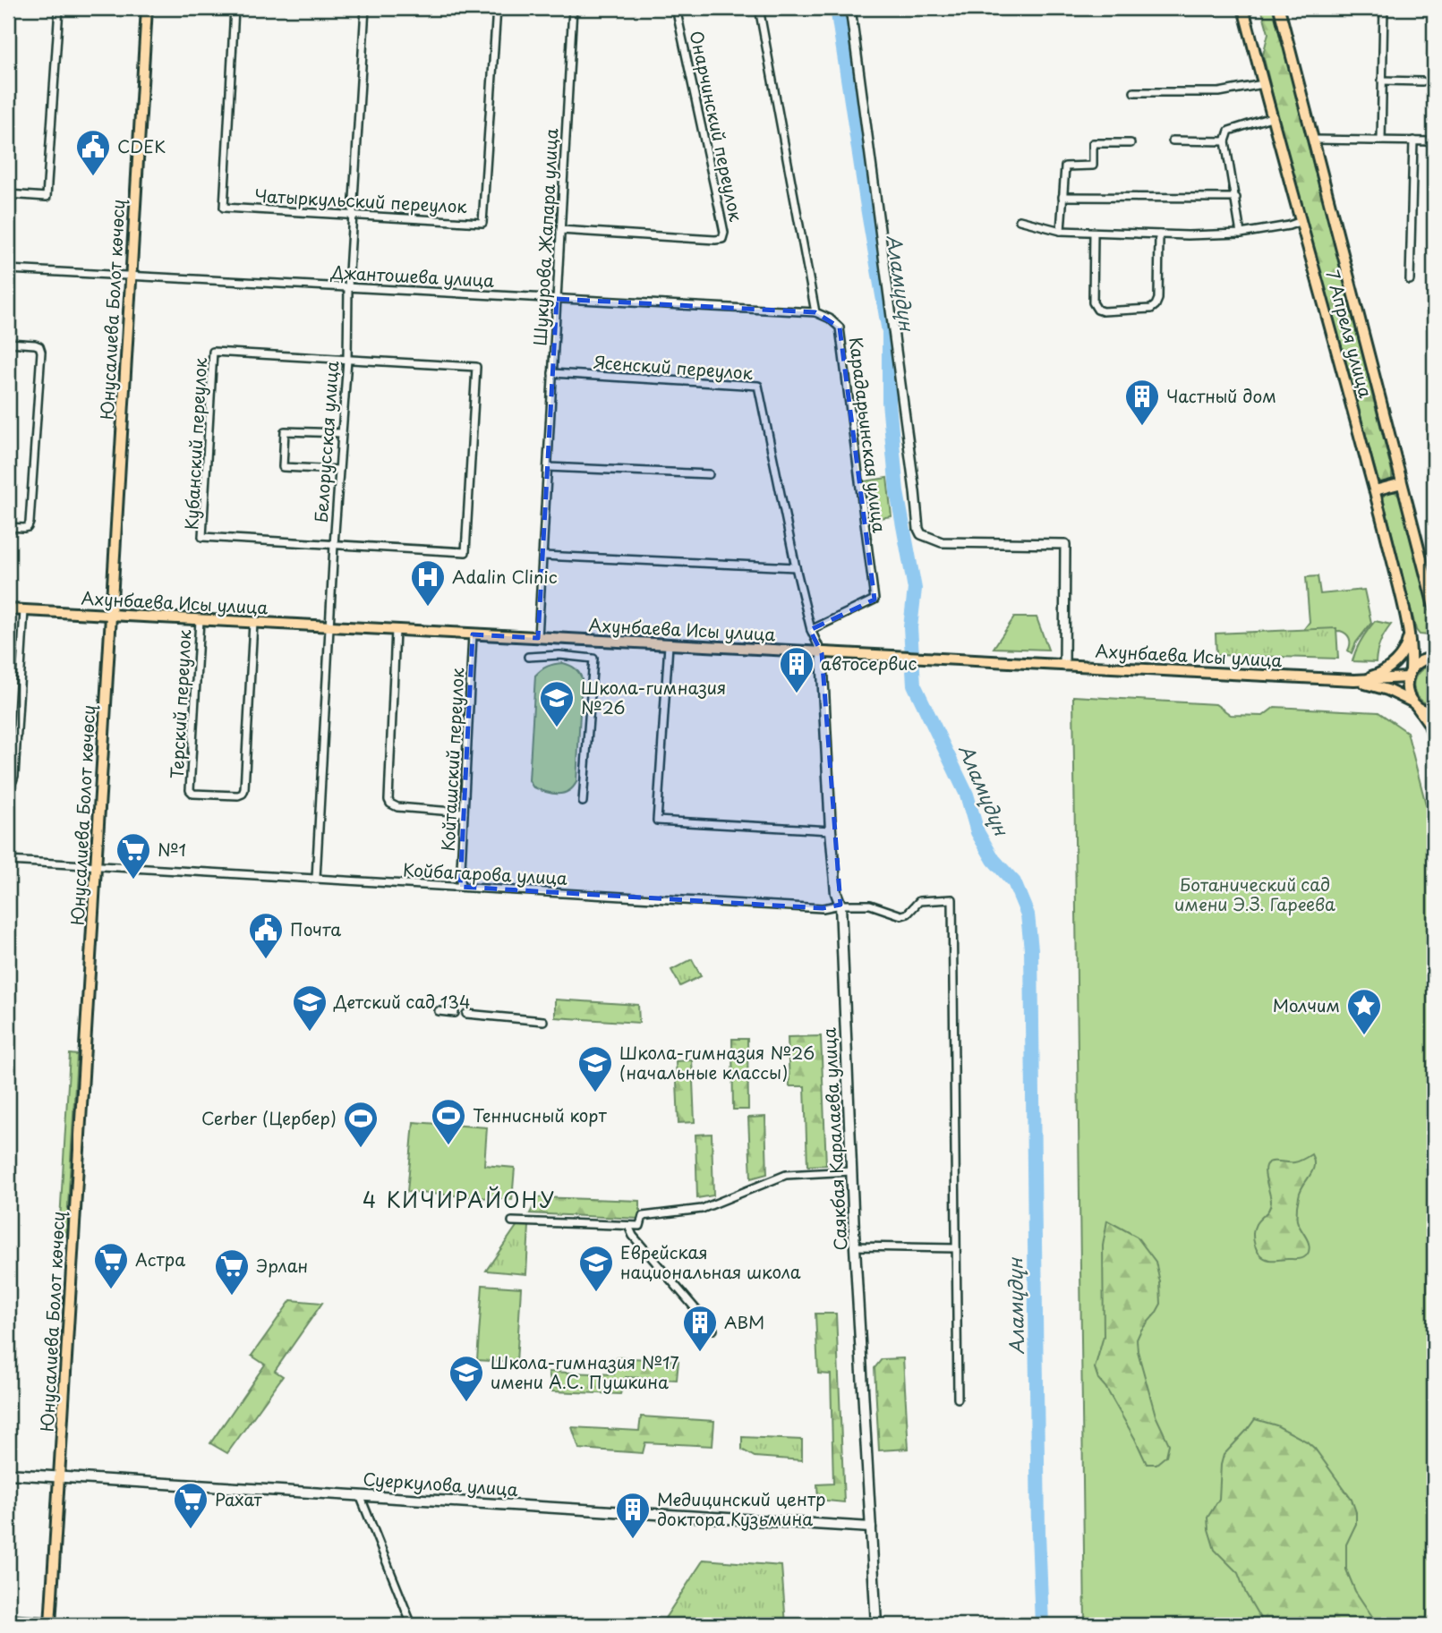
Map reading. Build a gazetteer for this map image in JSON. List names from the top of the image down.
{
  "streets": {
    "main road": [
      "Юнусалиева Болот көчөсү",
      "7 Апреля улица",
      "Ахунбаева Исы улица",
      "Саякбая Каралаева улица",
      "Суеркулова улица"
    ],
    "street": [
      "Онарчинский переулок",
      "Чатыркульский переулок",
      "Шукурова Жапара улица",
      "Джантошева улица",
      "Ясенский переулок",
      "Карадарьинская улица",
      "Белорусская улица",
      "Кубанский переулок",
      "Терский переулок",
      "Койташский переулок",
      "Койбагарова улица"
    ]
  },
  "crossings": [
    ["Онарчинский переулок", "Шукурова Жапара улица"],
    ["Чатыркульский переулок", "Белорусская улица"],
    ["Шукурова Жапара улица", "Джантошева улица"],
    ["Шукурова Жапара улица", "Ясенский переулок"],
    ["Шукурова Жапара улица", "Ахунбаева Исы улица"],
    ["Джантошева улица", "Юнусалиева Болот көчөсү"],
    ["Джантошева улица", "Карадарьинская улица"],
    ["Джантошева улица", "Белорусская улица"],
    ["Юнусалиева Болот көчөсү", "Ахунбаева Исы улица"],
    ["Юнусалиева Болот көчөсү", "Койбагарова улица"],
    ["Юнусалиева Болот көчөсү", "Суеркулова улица"],
    ["7 Апреля улица", "Ахунбаева Исы улица"],
    ["Ясенский переулок", "Карадарьинская улица"],
    ["Белорусская улица", "Кубанский переулок"],
    ["Белорусская улица", "Ахунбаева Исы улица"],
    ["Белорусская улица", "Койбагарова улица"],
    ["Ахунбаева Исы улица", "Терский переулок"],
    ["Ахунбаева Исы улица", "Койташский переулок"],
    ["Ахунбаева Исы улица", "Саякбая Каралаева улица"],
    ["Койташский переулок", "Койбагарова улица"],
    ["Койбагарова улица", "Саякбая Каралаева улица"],
    ["Саякбая Каралаева улица", "Суеркулова улица"]
  ],
  "districts": ["4 КИЧИРАЙОНУ"],
  "water": ["Аламүдүн"],
  "parks": ["Ботанический сад имени Э.З. Гареева"],
  "places": {
    "public building": ["CDEK", "Почта"],
    "building": [
      "Частный дом",
      "автосервис",
      "ABM",
      "Медицинский центр доктора Кузьмина"
    ],
    "hospital": ["Adalin Clinic"],
    "school or university": [
      "Школа-гимназия №26",
      "Детский сад 134",
      "Школа-гимназия №26 (начальные классы)",
      "Еврейская национальная школа",
      "Школа-гимназия №17 имени А.С. Пушкина"
    ],
    "supermarket": [
      "№1",
      "Астра",
      "Эрлан",
      "Рахат"
    ],
    "place": ["Молчим"],
    "sports": ["Теннисный корт", "Cerber (Цербер)"]
  }
}
